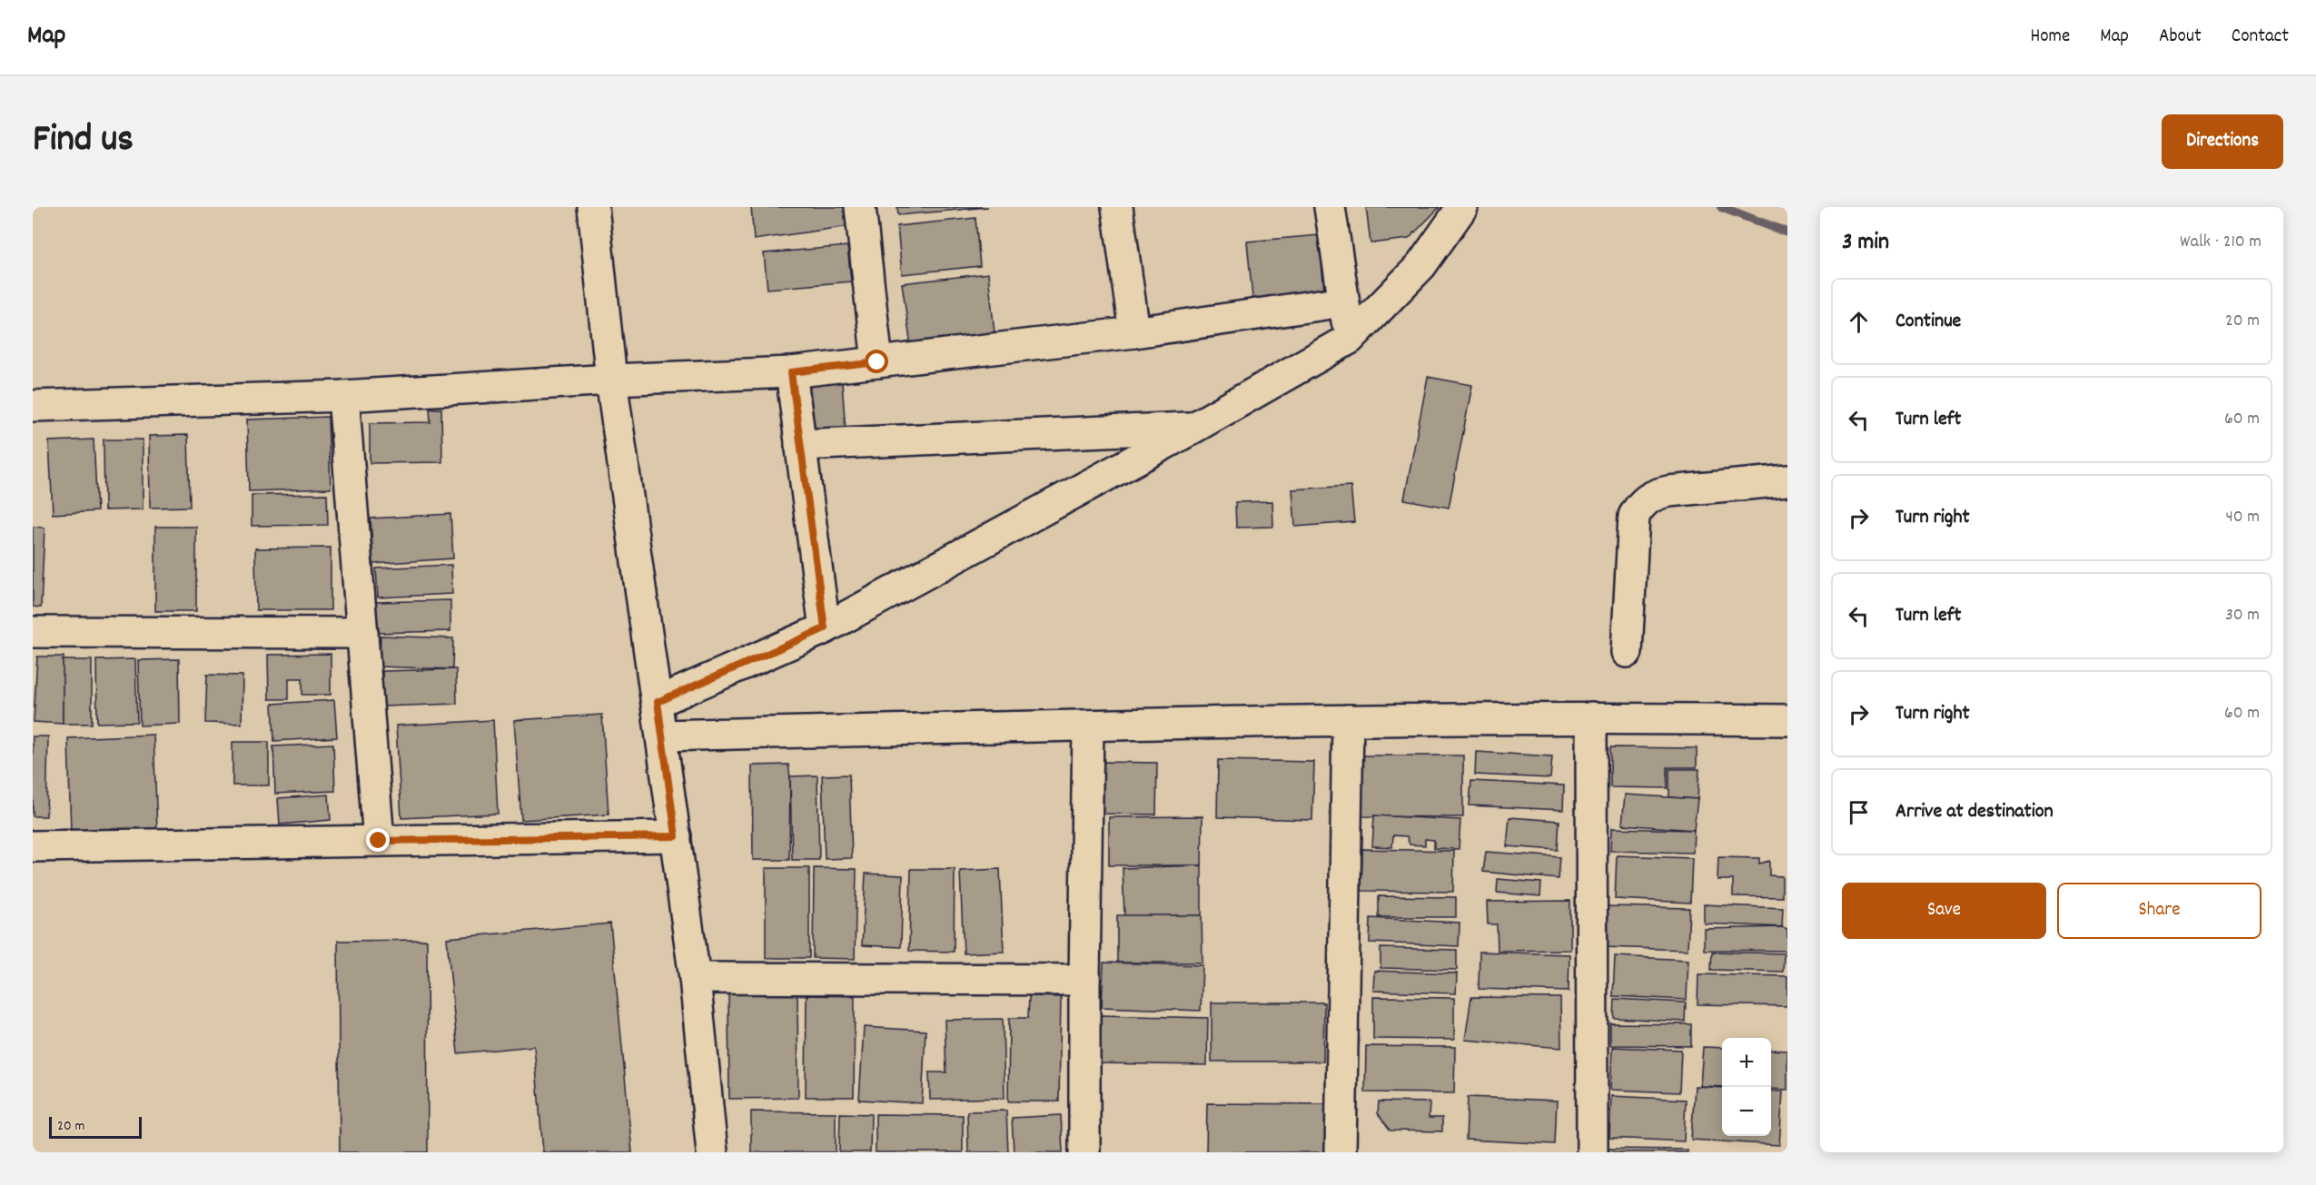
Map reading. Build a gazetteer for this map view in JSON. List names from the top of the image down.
{
  "scale_bar": "20 m",
  "page": {
    "header": "Map",
    "nav": [
      "Home",
      "Map",
      "About",
      "Contact"
    ],
    "title": "Find us",
    "buttons": [
      "Directions",
      ["Save", "Share"]
    ],
    "heading": ["3 min", "Walk · 210 m"],
    "list": [
      ["Continue", "20 m"],
      ["Turn left", "60 m"],
      ["Turn right", "40 m"],
      ["Turn left", "30 m"],
      ["Turn right", "60 m"],
      "Arrive at destination"
    ],
    "map_buttons": ["+", "−"],
    "scale": "20 m"
  }
}
